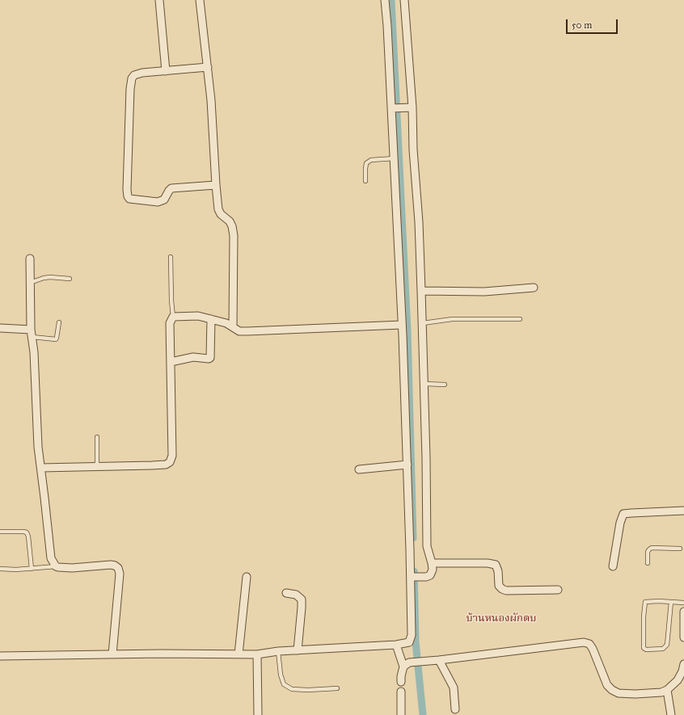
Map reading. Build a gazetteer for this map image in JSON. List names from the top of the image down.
{
  "districts": ["บ้านหนองผักตบ"],
  "scale_bar": "50 m"
}
